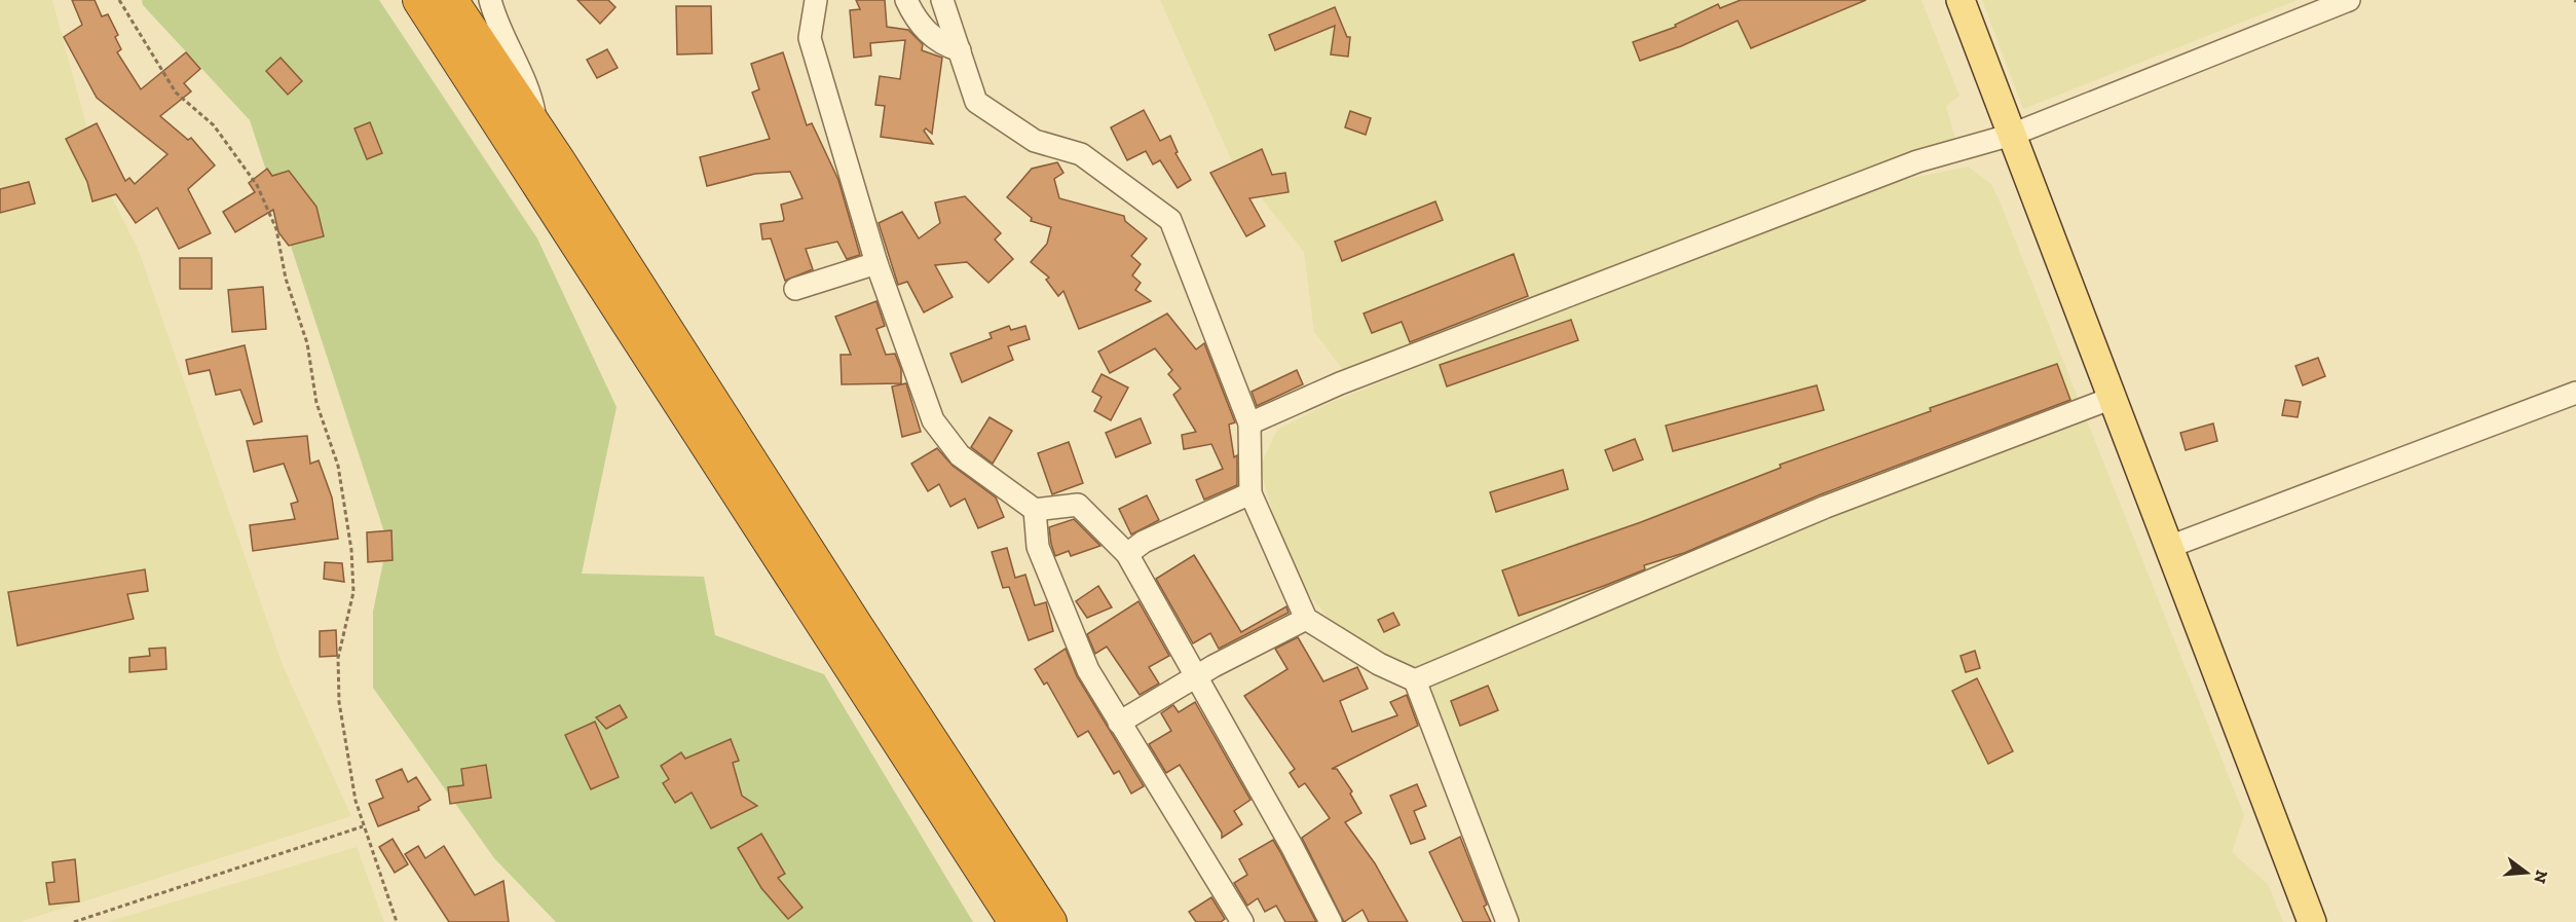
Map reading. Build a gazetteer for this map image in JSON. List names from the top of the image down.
{
  "north": "right"
}
